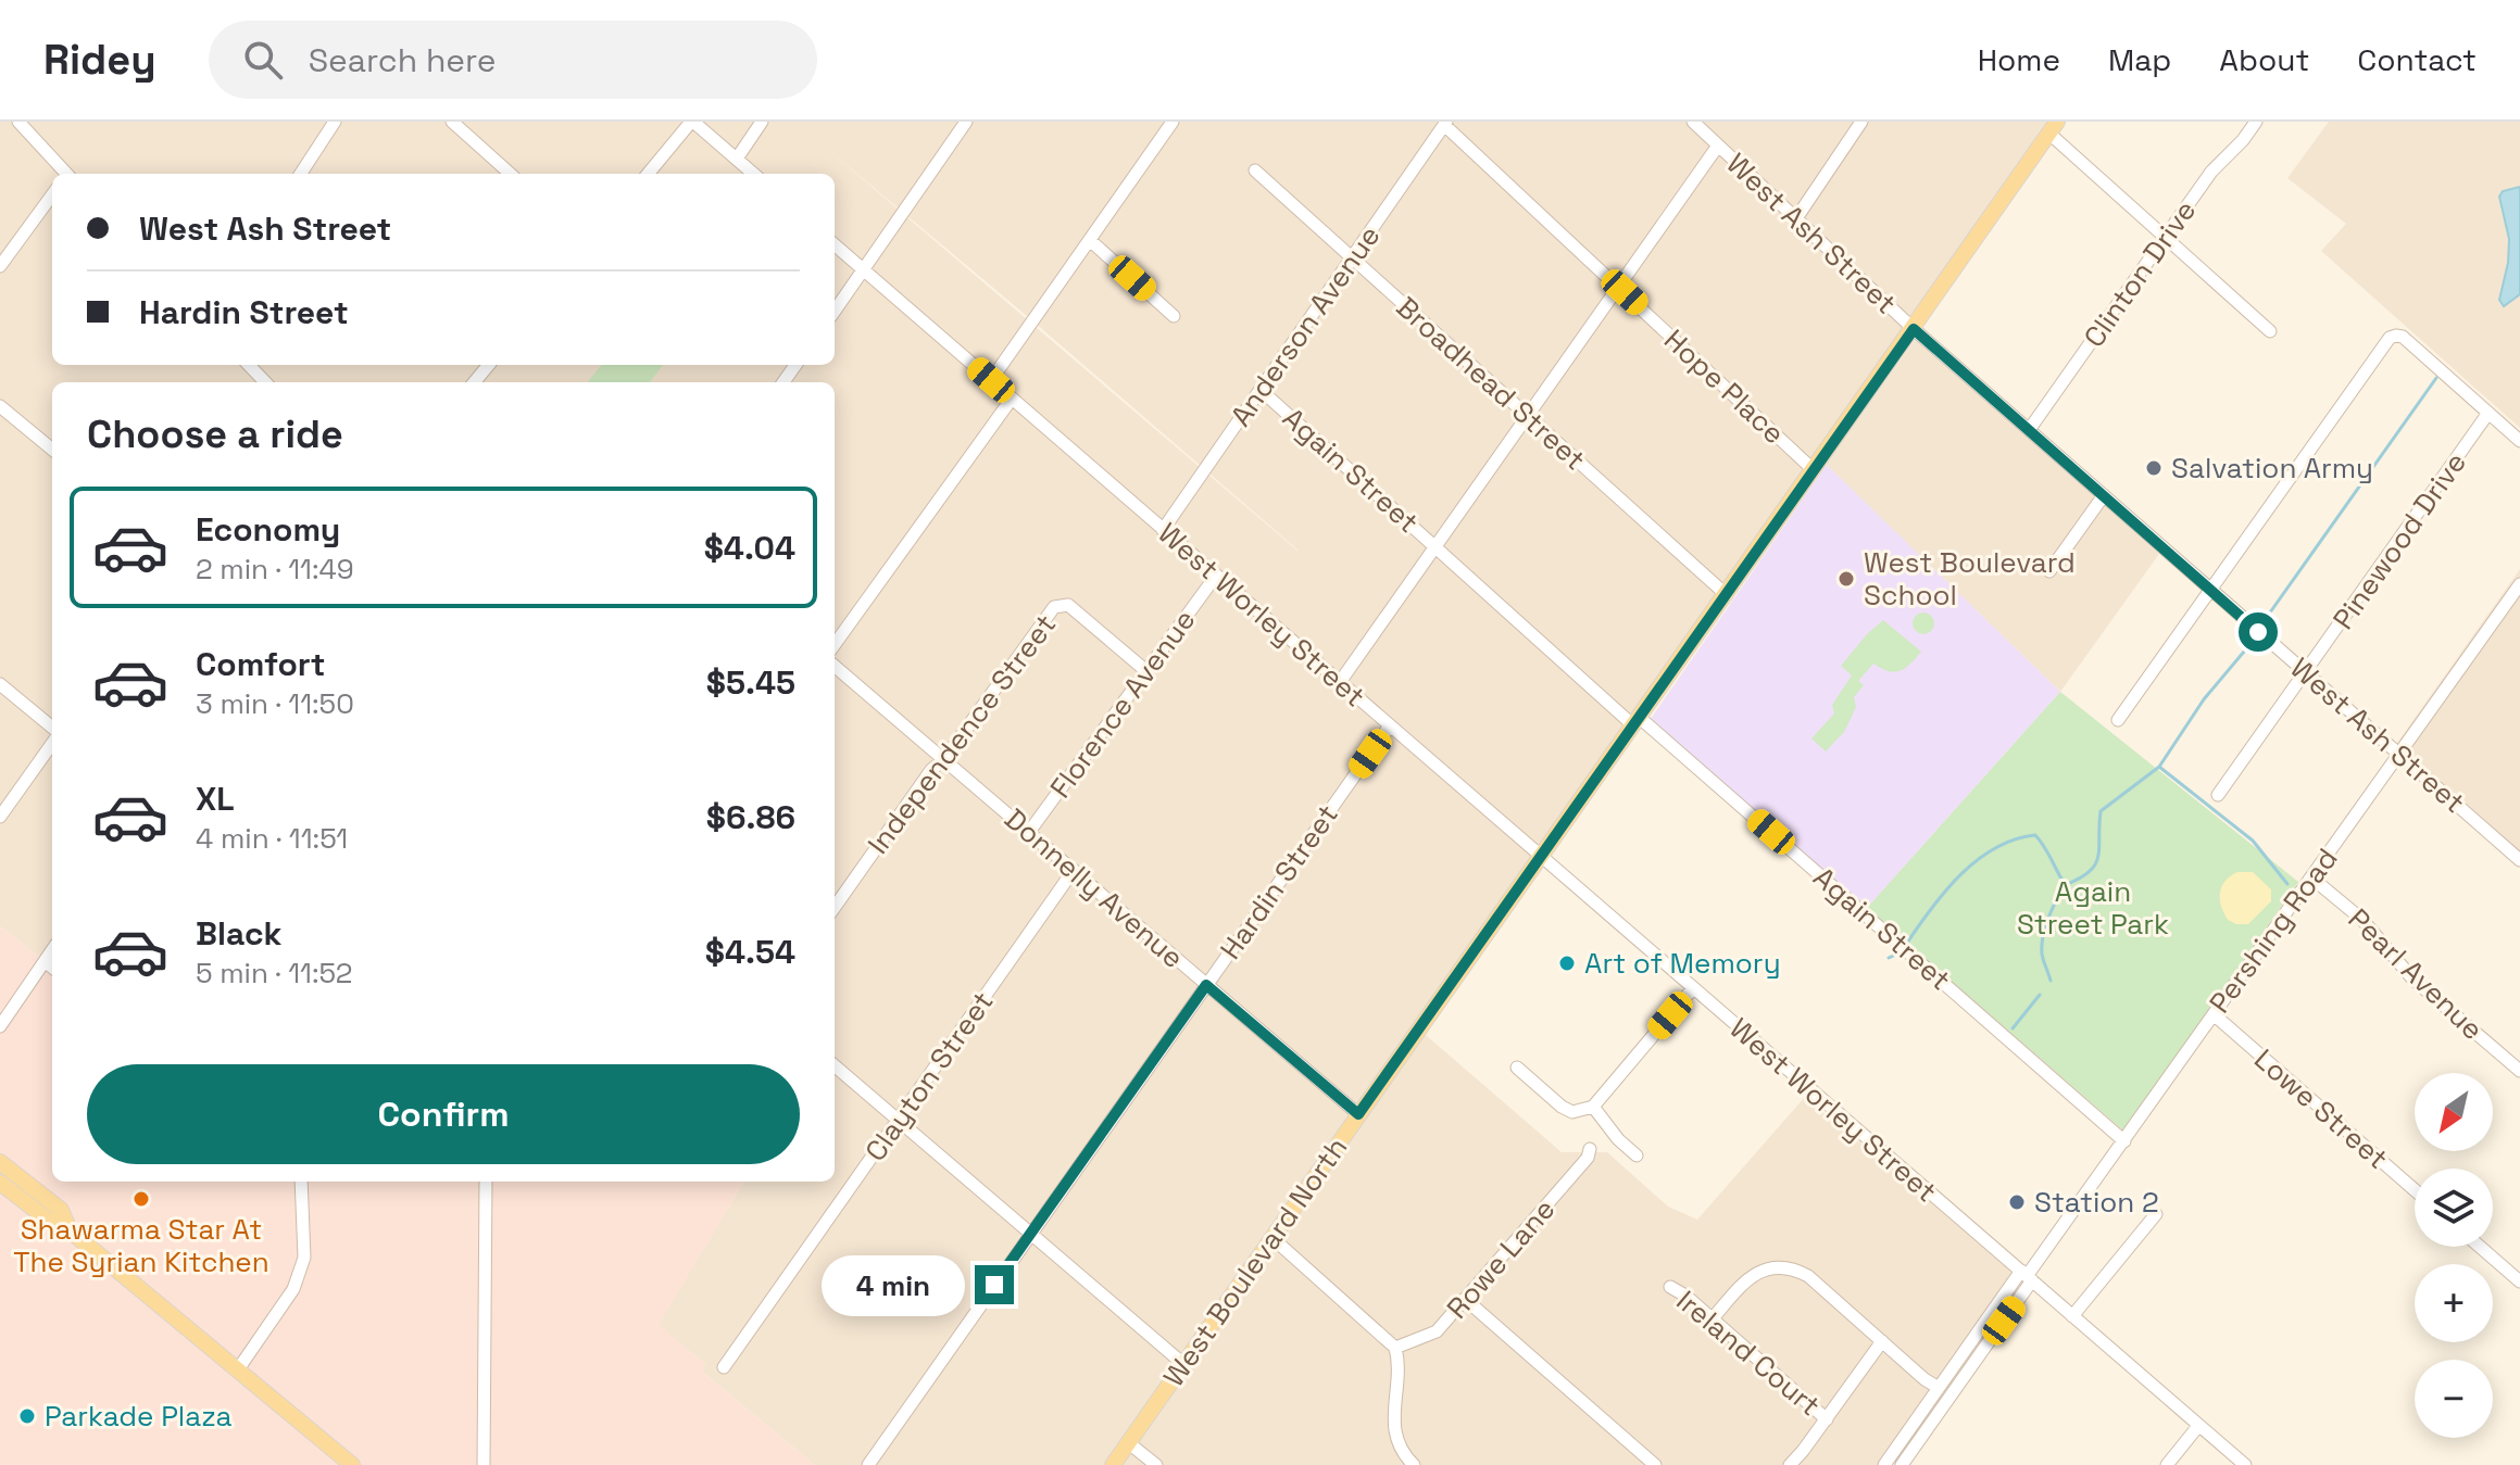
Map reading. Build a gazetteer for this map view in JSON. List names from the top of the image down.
{
  "streets": {
    "main road": ["West Boulevard North"],
    "street": [
      "West Ash Street",
      "Clinton Drive",
      "Anderson Avenue",
      "Broadhead Street",
      "Hope Place",
      "Again Street",
      "Pinewood Drive",
      "West Worley Street",
      "Florence Avenue",
      "Independence Street",
      "Hardin Street",
      "Donnelly Avenue",
      "Pershing Road",
      "Pearl Avenue",
      "Clayton Street",
      "Lowe Street",
      "Rowe Lane",
      "Ireland Court"
    ]
  },
  "crossings": [
    ["West Ash Street", "Clinton Drive"],
    ["West Ash Street", "Pinewood Drive"],
    ["West Ash Street", "Pershing Road"],
    ["West Ash Street", "West Boulevard North"],
    ["Anderson Avenue", "Broadhead Street"],
    ["Anderson Avenue", "Hope Place"],
    ["Anderson Avenue", "Again Street"],
    ["Anderson Avenue", "West Worley Street"],
    ["Broadhead Street", "West Boulevard North"],
    ["Hope Place", "West Boulevard North"],
    ["Again Street", "Pershing Road"],
    ["Again Street", "West Boulevard North"],
    ["West Worley Street", "Florence Avenue"],
    ["West Worley Street", "Hardin Street"],
    ["West Worley Street", "Pershing Road"],
    ["West Worley Street", "West Boulevard North"],
    ["Florence Avenue", "Independence Street"],
    ["Florence Avenue", "Donnelly Avenue"],
    ["Independence Street", "Donnelly Avenue"],
    ["Hardin Street", "Donnelly Avenue"],
    ["Donnelly Avenue", "Clayton Street"],
    ["Donnelly Avenue", "West Boulevard North"],
    ["Pershing Road", "Pearl Avenue"],
    ["Pershing Road", "Lowe Street"]
  ],
  "parks": ["Again Street Park"],
  "places": [
    "Salvation Army",
    "West Boulevard School",
    "Art of Memory",
    "Shawarma Star At The Syrian Kitchen",
    "Station 2",
    "Parkade Plaza"
  ],
  "north": "bottom left",
  "page": {
    "header": "Ridey",
    "search": "Search here",
    "nav": [
      "Home",
      "Map",
      "About",
      "Contact"
    ],
    "banner": ["West Ash Street", "Hardin Street"],
    "heading": "Choose a ride",
    "list": [
      {
        "name": "Economy",
        "note": "2 min · 11:49",
        "value": "$4.04"
      },
      {
        "name": "Comfort",
        "note": "3 min · 11:50",
        "value": "$5.45"
      },
      {
        "name": "XL",
        "note": "4 min · 11:51",
        "value": "$6.86"
      },
      {
        "name": "Black",
        "note": "5 min · 11:52",
        "value": "$4.54"
      }
    ],
    "buttons": "Confirm",
    "map_buttons": ["+", "−"],
    "bubble": "4 min"
  }
}
